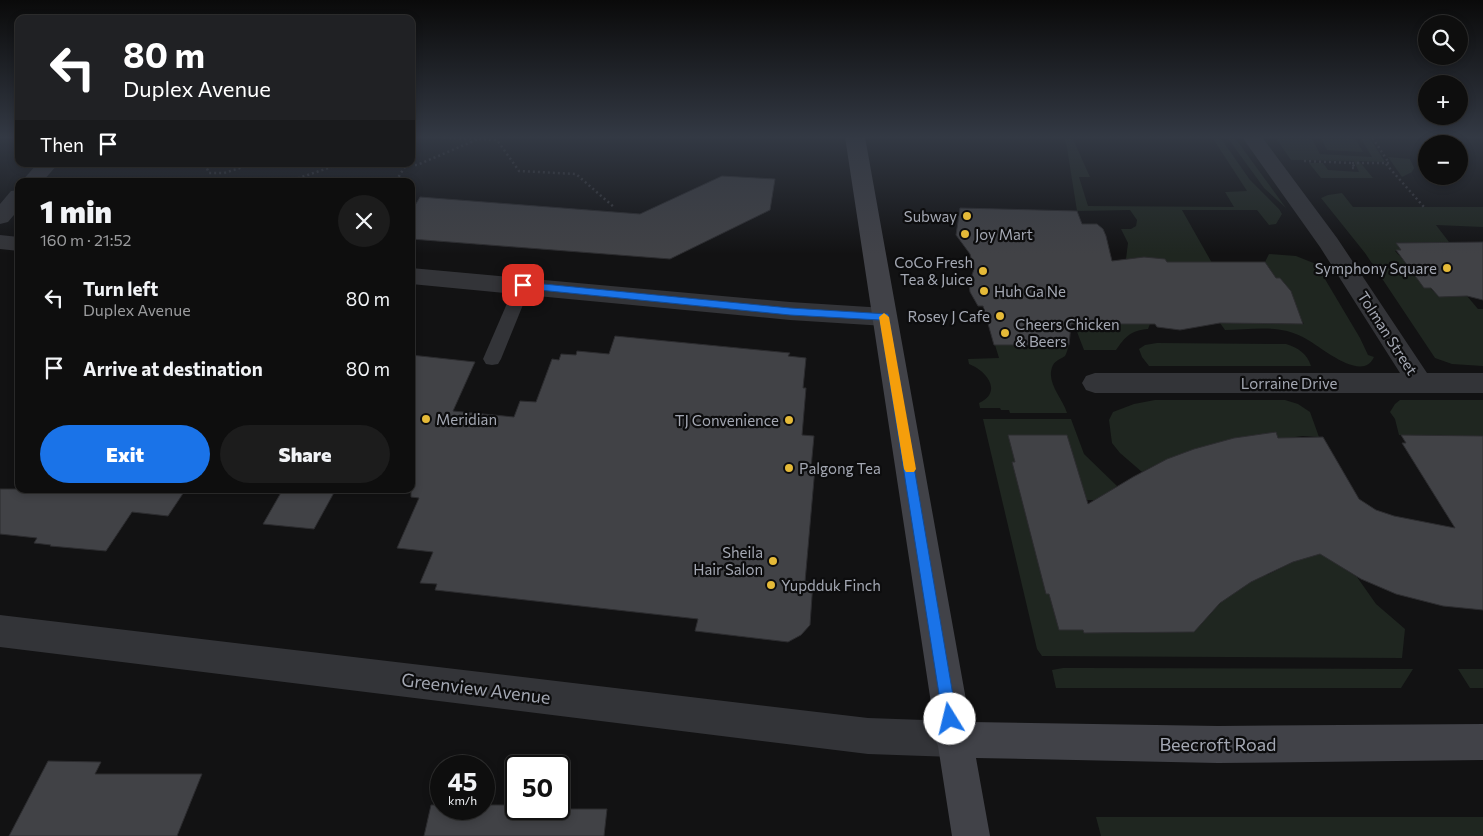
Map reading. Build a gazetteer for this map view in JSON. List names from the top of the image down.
{
  "streets": {
    "main road": ["Beecroft Road"],
    "street": ["Tolman Street", "Lorraine Drive", "Greenview Avenue"]
  },
  "crossings": [
    ["Tolman Street", "Lorraine Drive"],
    ["Greenview Avenue", "Beecroft Road"]
  ],
  "places": [
    "Subway",
    "Joy Mart",
    "Symphony Square",
    "CoCo Fresh Tea & Juice",
    "Huh Ga Ne",
    "Rosey J Cafe",
    "Cheers Chicken & Beers",
    "Meridian",
    "TJ Convenience",
    "Palgong Tea",
    "Sheila Hair Salon",
    "Yupdduk Finch"
  ],
  "page": {
    "map_buttons": ["+", "−"],
    "turn": ["80 m", "Duplex Avenue"],
    "then": "Then",
    "heading": ["1 min", "160 m · 21:52"],
    "list": [
      {
        "name": "Turn left",
        "note": "Duplex Avenue",
        "value": "80 m"
      },
      {
        "name": "Arrive at destination",
        "value": "80 m"
      }
    ],
    "buttons": ["Exit", "Share"],
    "speed": "45 km/h",
    "limit": "50"
  }
}
